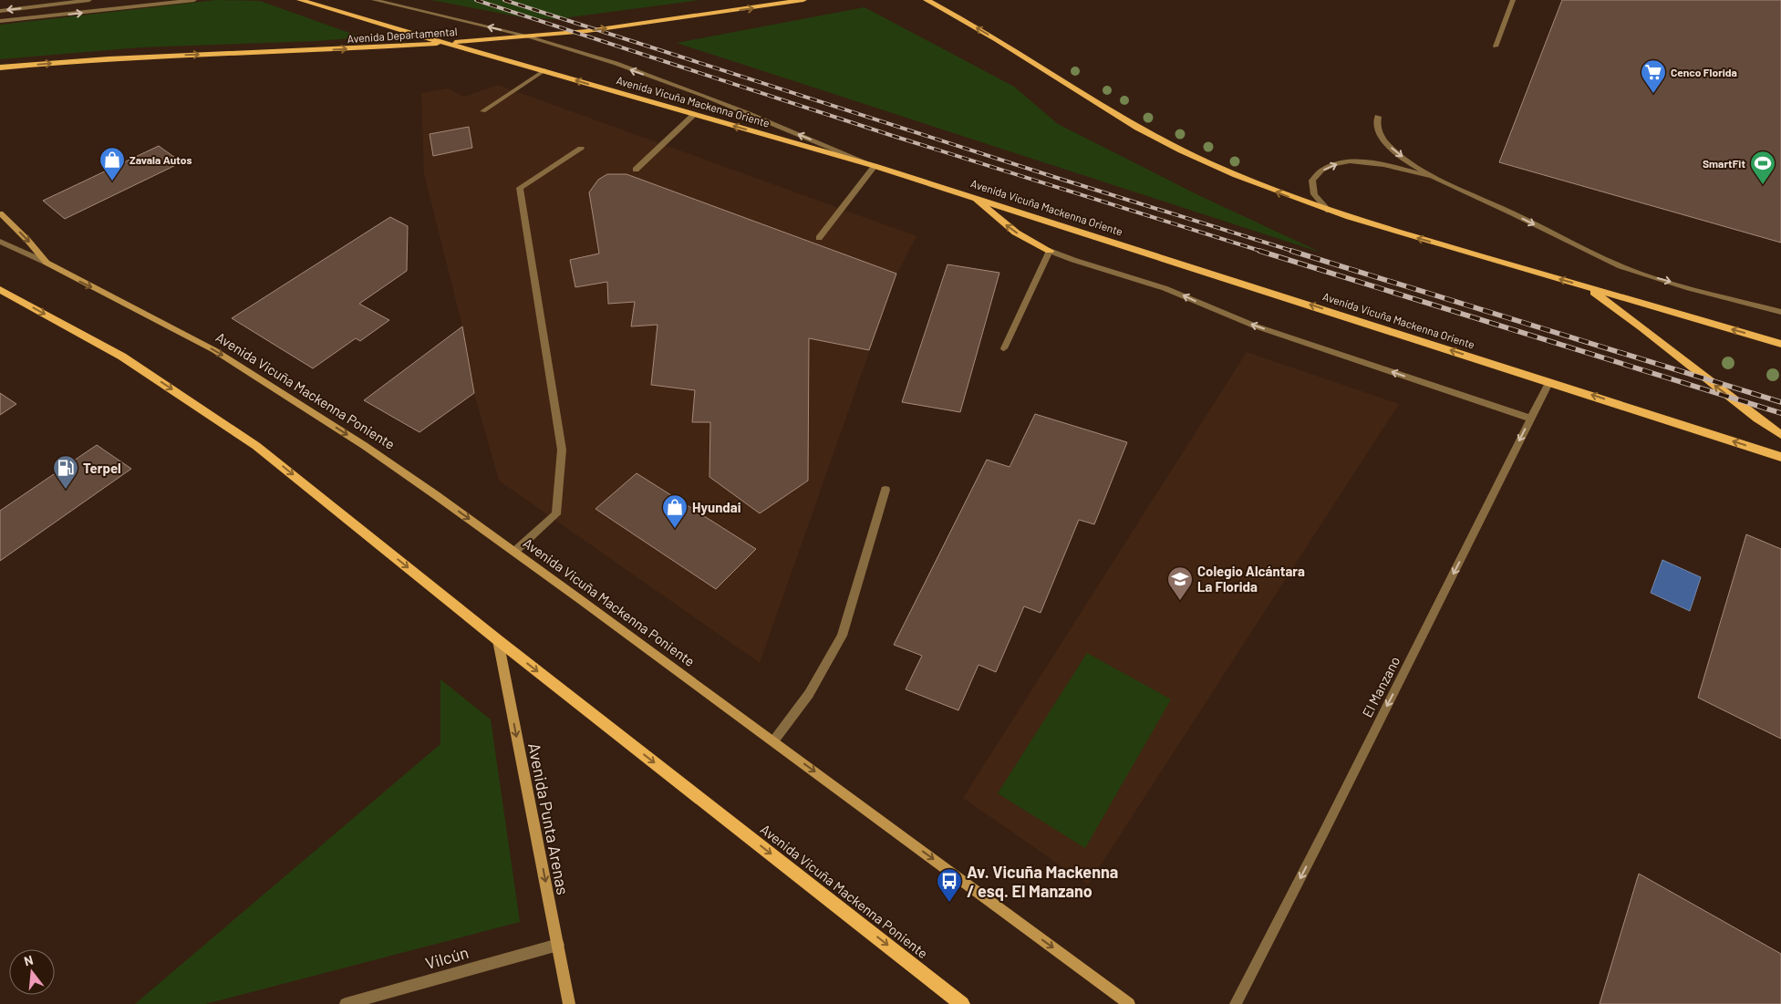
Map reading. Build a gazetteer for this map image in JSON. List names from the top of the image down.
{
  "streets": {
    "main road": ["Avenida Departamental", "Avenida Vicuña Mackenna Oriente", "Avenida Vicuña Mackenna Poniente"],
    "street": ["El Manzano", "Avenida Punta Arenas", "Vilcún"]
  },
  "crossings": [
    ["Avenida Departamental", "Avenida Vicuña Mackenna Oriente"],
    ["Avenida Vicuña Mackenna Oriente", "El Manzano"],
    ["Avenida Vicuña Mackenna Poniente", "Avenida Punta Arenas"],
    ["Avenida Punta Arenas", "Vilcún"]
  ],
  "one_way": [
    "Avenida Departamental",
    "Avenida Vicuña Mackenna Poniente",
    "El Manzano",
    "Avenida Punta Arenas"
  ],
  "places": {
    "supermarket": ["Cenco Florida"],
    "shop": ["Zavala Autos", "Hyundai"],
    "sports": ["SmartFit"],
    "fuel station": ["Terpel"],
    "school or university": ["Colegio Alcántara La Florida"],
    "bus stop": ["Av. Vicuña Mackenna / esq. El Manzano"]
  },
  "north": "top"
}
